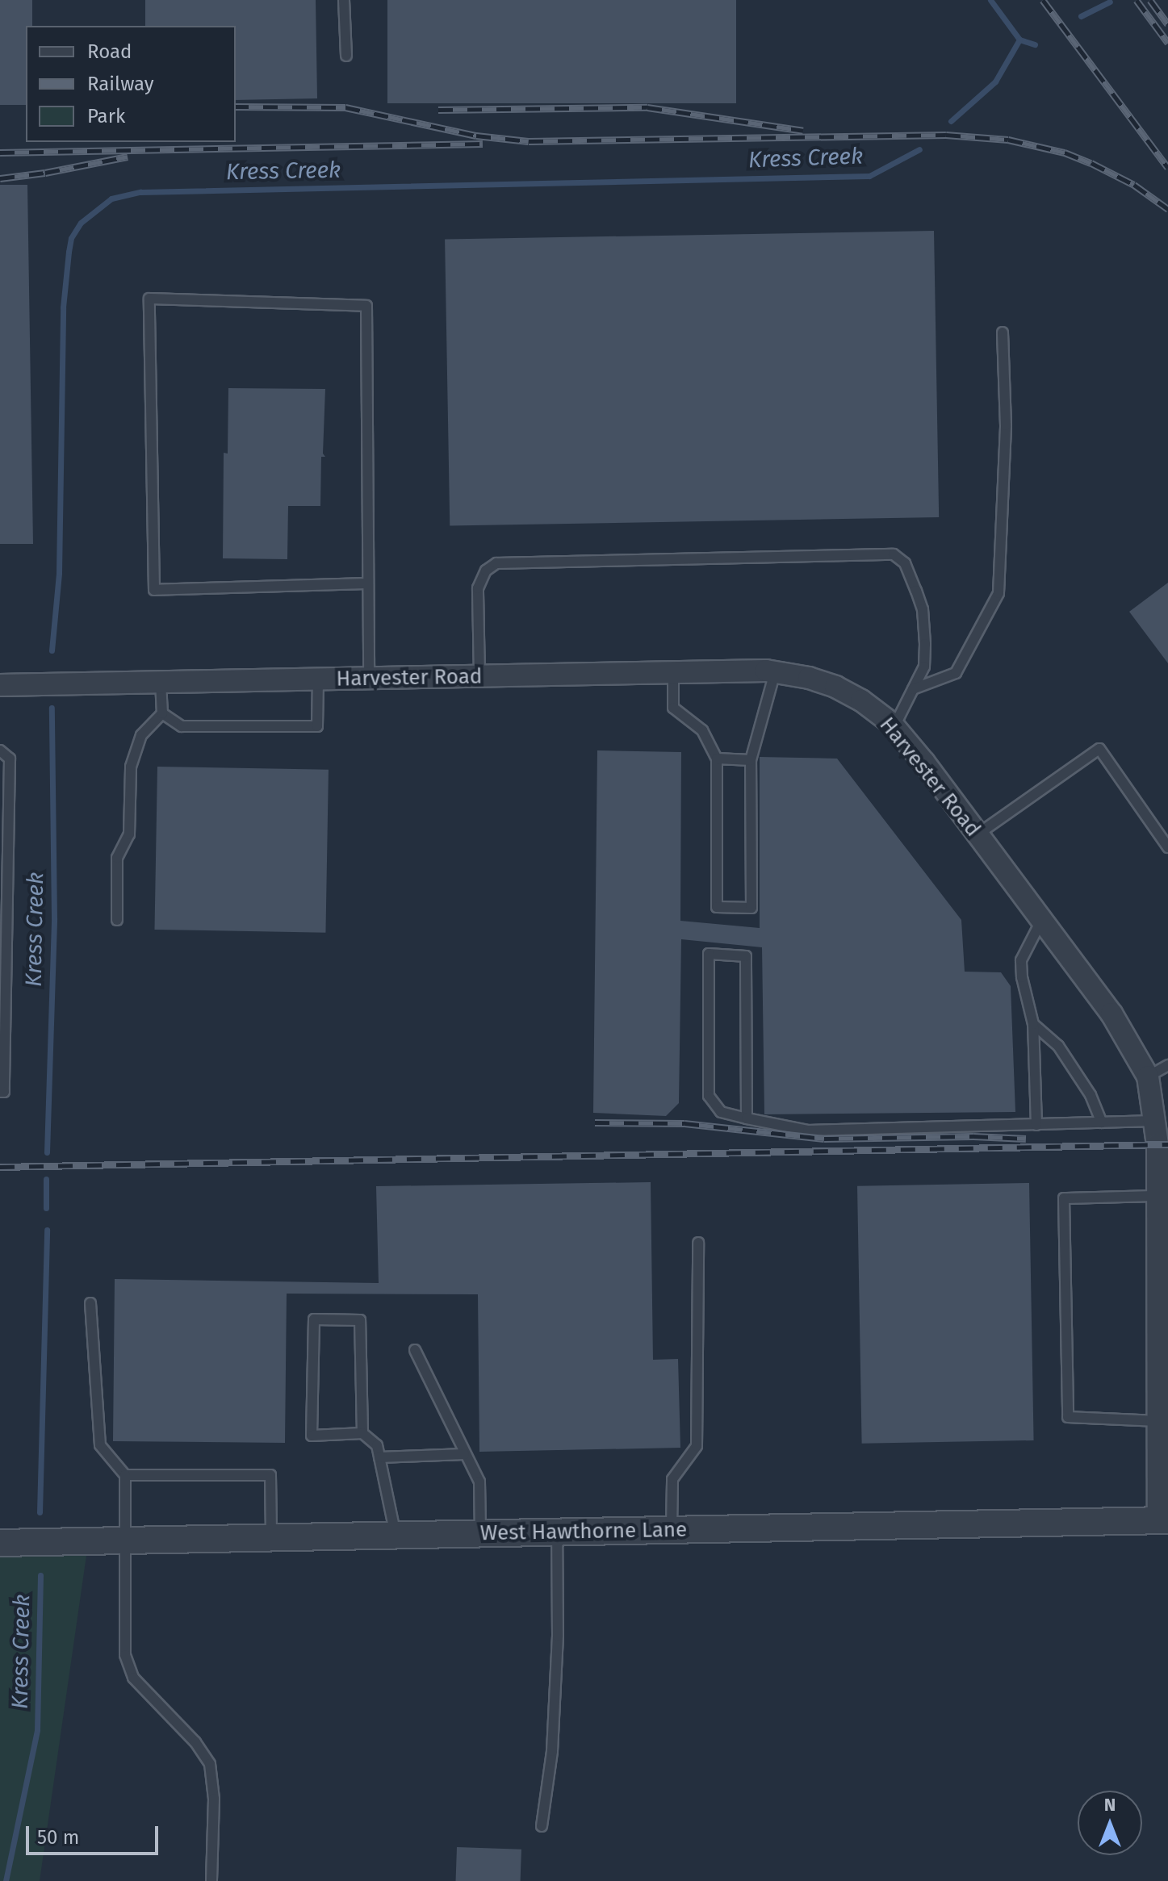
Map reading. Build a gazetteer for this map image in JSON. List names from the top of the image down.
{
  "streets": {
    "street": ["Harvester Road", "West Hawthorne Lane"]
  },
  "crossings": [
    ["Harvester Road", "West Hawthorne Lane"]
  ],
  "water": ["Kress Creek"],
  "legend": ["Road", "Railway", "Park"],
  "scale_bar": "50 m",
  "north": "top"
}
